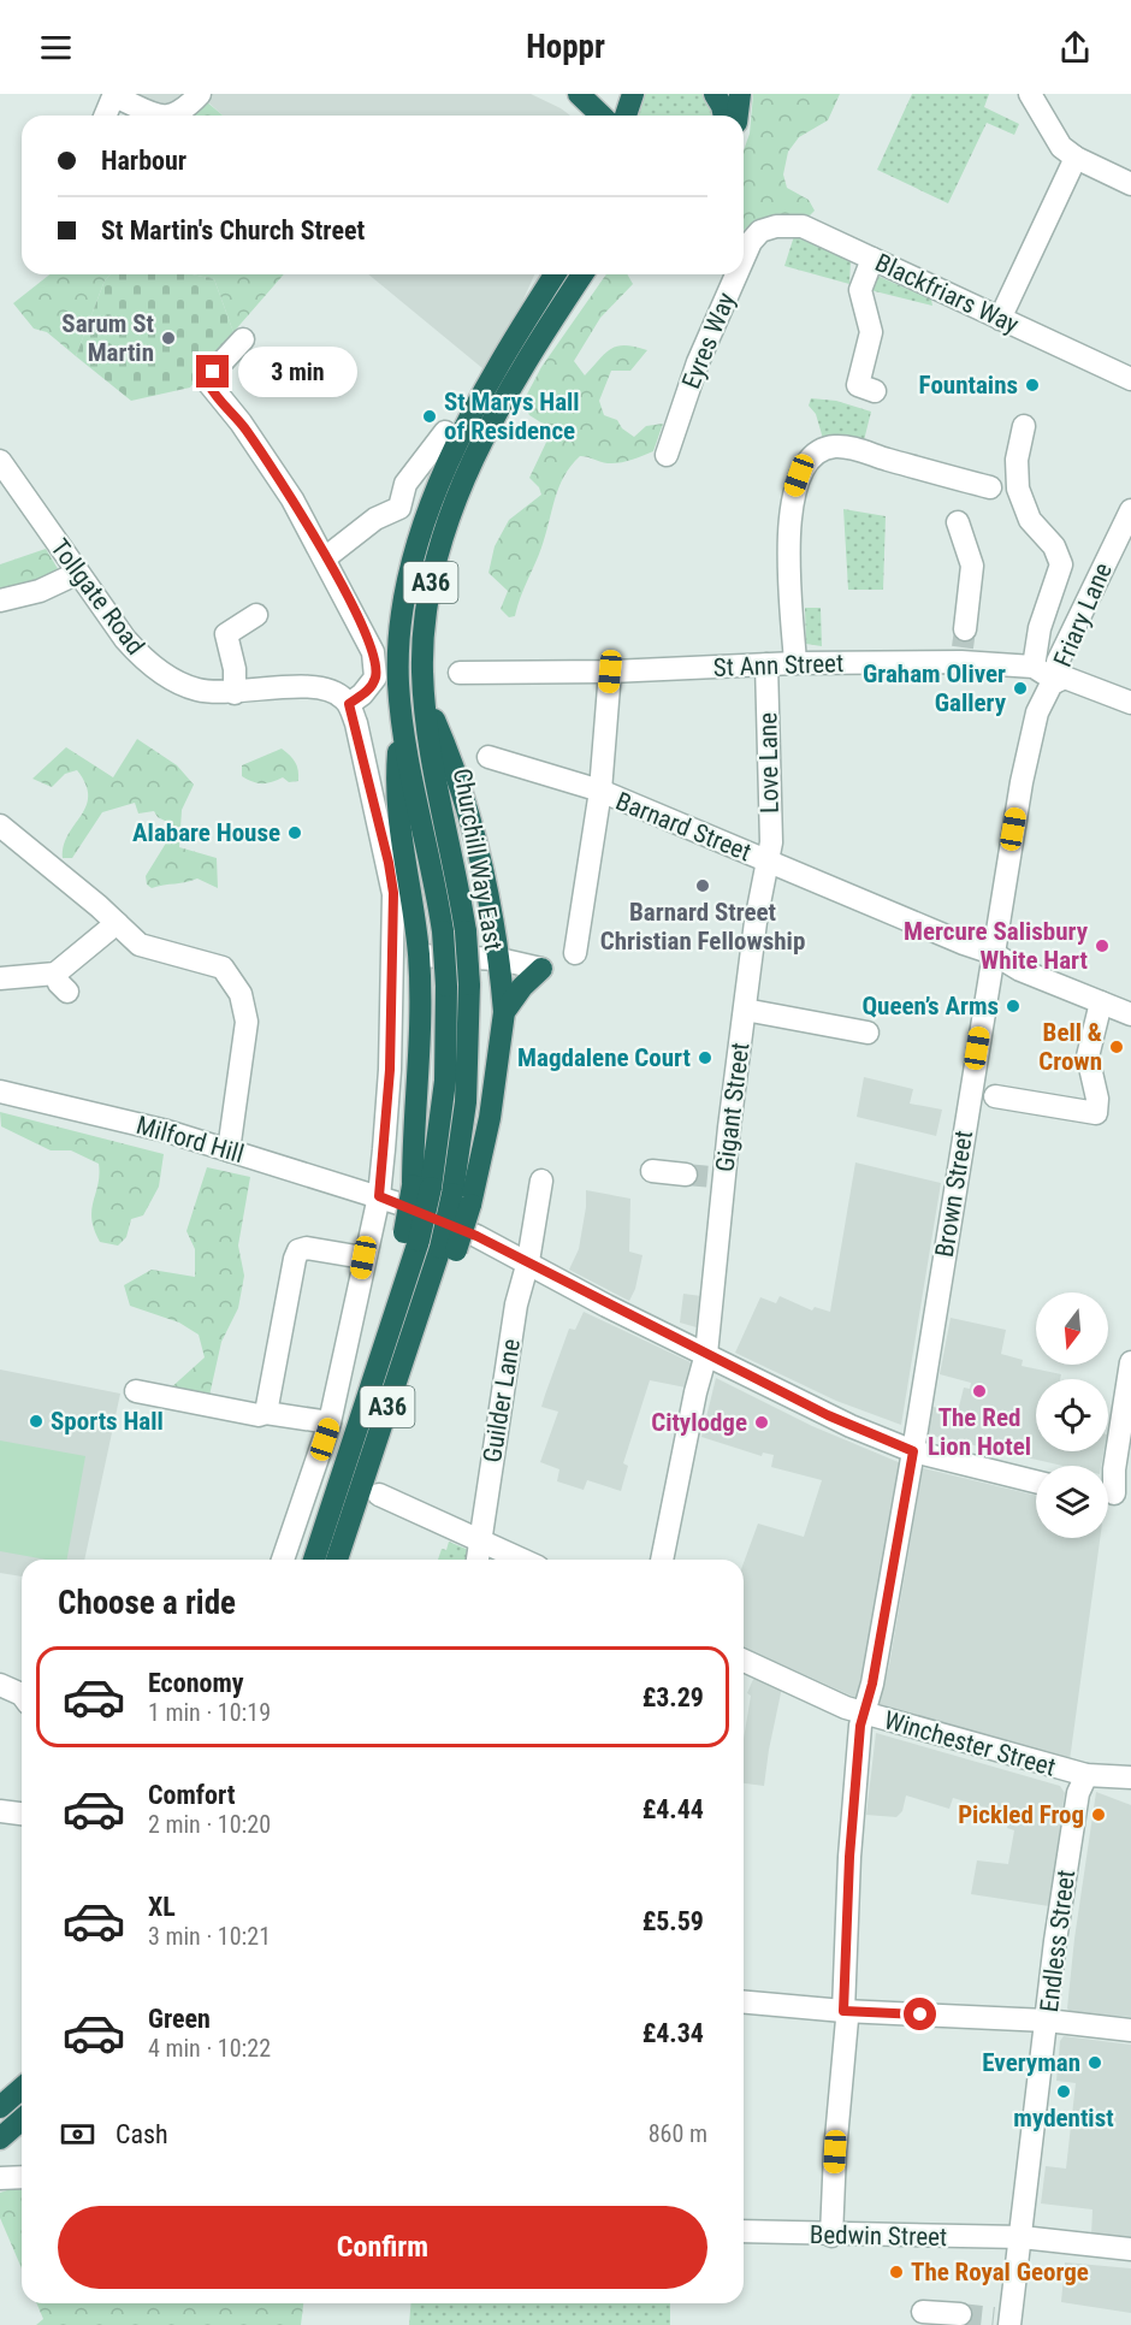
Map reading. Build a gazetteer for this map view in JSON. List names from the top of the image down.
{
  "streets": {
    "highway": ["A36", "Churchill Way East"],
    "street": [
      "Blackfriars Way",
      "Eyres Way",
      "Tollgate Road",
      "Friary Lane",
      "St Ann Street",
      "Love Lane",
      "Barnard Street",
      "Gigant Street",
      "Milford Hill",
      "Brown Street",
      "Guilder Lane",
      "Winchester Street",
      "Endless Street",
      "Bedwin Street"
    ]
  },
  "crossings": [
    ["Blackfriars Way", "Eyres Way"],
    ["Friary Lane", "St Ann Street"],
    ["Friary Lane", "Brown Street"],
    ["St Ann Street", "Love Lane"],
    ["St Ann Street", "Brown Street"],
    ["Love Lane", "Barnard Street"],
    ["Love Lane", "Gigant Street"],
    ["Barnard Street", "Gigant Street"],
    ["Barnard Street", "Brown Street"],
    ["Gigant Street", "Milford Hill"],
    ["Milford Hill", "Brown Street"],
    ["Milford Hill", "Guilder Lane"],
    ["Brown Street", "Winchester Street"],
    ["Brown Street", "Bedwin Street"],
    ["Winchester Street", "Endless Street"],
    ["Endless Street", "Bedwin Street"]
  ],
  "places": [
    "Sarum St Martin",
    "Fountains",
    "St Marys Hall of Residence",
    "Graham Oliver Gallery",
    "Alabare House",
    "Barnard Street Christian Fellowship",
    "Mercure Salisbury White Hart",
    "Queen’s Arms",
    "Bell & Crown",
    "Magdalene Court",
    "The Red Lion Hotel",
    "Sports Hall",
    "Citylodge",
    "Pickled Frog",
    "Everyman",
    "mydentist",
    "The Royal George"
  ],
  "north": "bottom",
  "page": {
    "header": "Hoppr",
    "banner": ["Harbour", "St Martin's Church Street"],
    "bubble": "3 min",
    "heading": "Choose a ride",
    "list": [
      {
        "name": "Economy",
        "note": "1 min · 10:19",
        "value": "£3.29"
      },
      {
        "name": "Comfort",
        "note": "2 min · 10:20",
        "value": "£4.44"
      },
      {
        "name": "XL",
        "note": "3 min · 10:21",
        "value": "£5.59"
      },
      {
        "name": "Green",
        "note": "4 min · 10:22",
        "value": "£4.34"
      }
    ],
    "pay": ["Cash", "860 m"],
    "buttons": "Confirm"
  }
}
